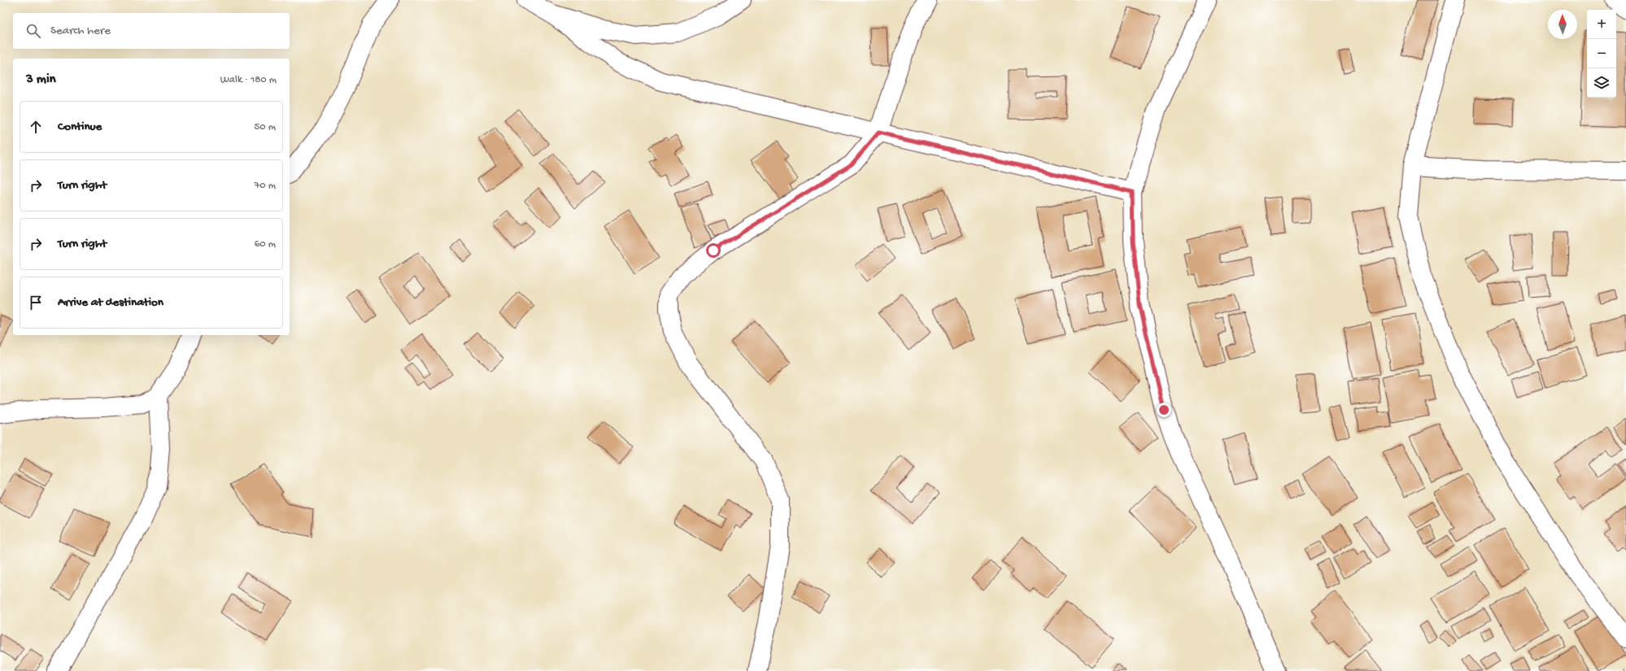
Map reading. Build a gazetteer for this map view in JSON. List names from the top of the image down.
{
  "north": "top",
  "page": {
    "map_buttons": ["+", "−"],
    "search": "Search here",
    "heading": ["3 min", "Walk · 180 m"],
    "list": [
      ["Continue", "50 m"],
      ["Turn right", "70 m"],
      ["Turn right", "60 m"],
      "Arrive at destination"
    ]
  }
}
